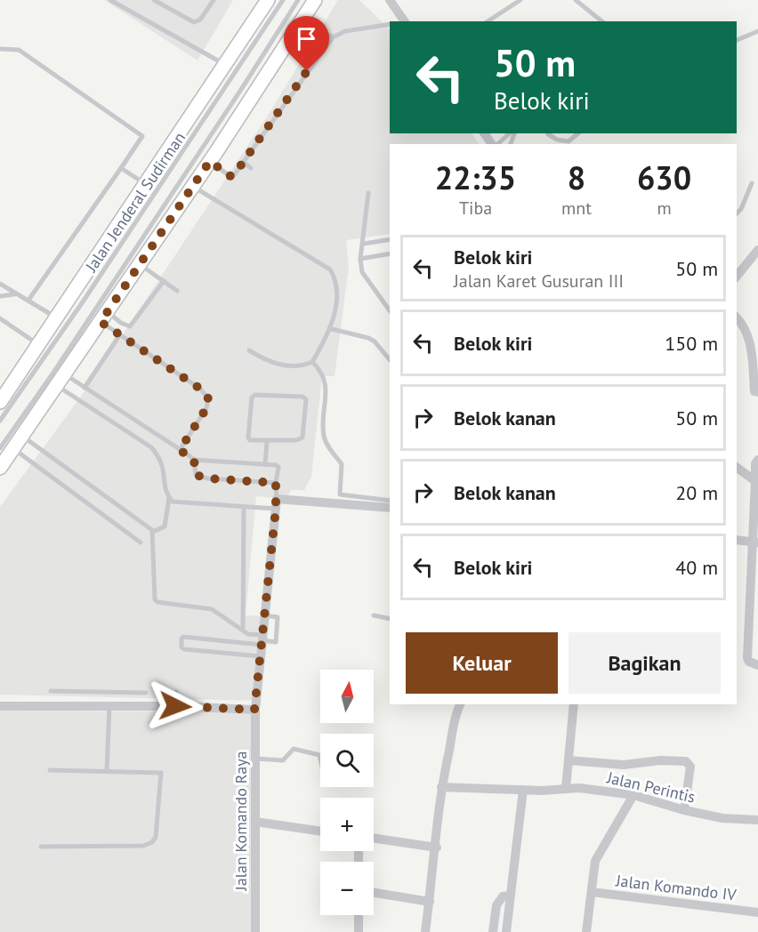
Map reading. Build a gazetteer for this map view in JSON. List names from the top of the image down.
{
  "streets": {
    "main road": ["Jalan Jenderal Sudirman"],
    "street": ["Jalan Perintis", "Jalan Komando Raya", "Jalan Komando IV"]
  },
  "north": "top",
  "page": {
    "turn": ["50 m", "Belok kiri"],
    "eta": [
      "22:35",
      "Tiba",
      "8",
      "mnt",
      "630",
      "m"
    ],
    "list": [
      {
        "name": "Belok kiri",
        "note": "Jalan Karet Gusuran III",
        "value": "50 m"
      },
      {
        "name": "Belok kiri",
        "value": "150 m"
      },
      {
        "name": "Belok kanan",
        "value": "50 m"
      },
      {
        "name": "Belok kanan",
        "value": "20 m"
      },
      {
        "name": "Belok kiri",
        "value": "40 m"
      }
    ],
    "buttons": ["Keluar", "Bagikan"],
    "map_buttons": ["+", "−"]
  }
}
